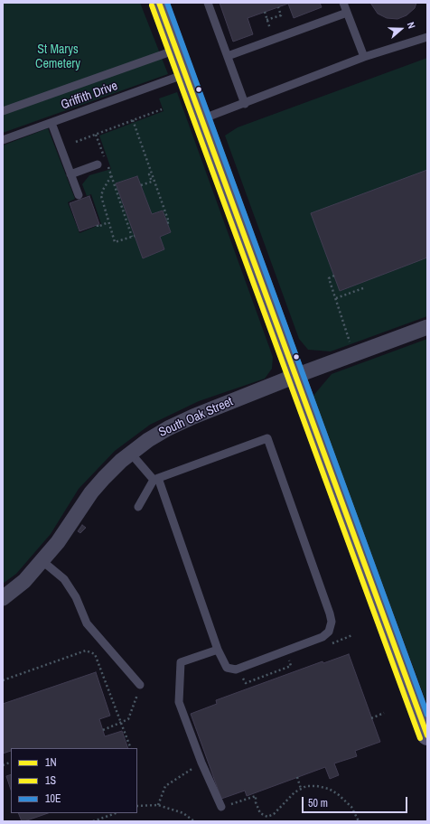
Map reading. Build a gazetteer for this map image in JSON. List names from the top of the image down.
{
  "streets": {
    "street": ["South Oak Street"],
    "lane": ["Griffith Drive"]
  },
  "parks": ["St Marys Cemetery"],
  "lines": ["transit line 1N", "transit line 10E", "transit line 1S"],
  "legend": ["1N", "1S", "10E"],
  "scale_bar": "50 m",
  "north": "right"
}
